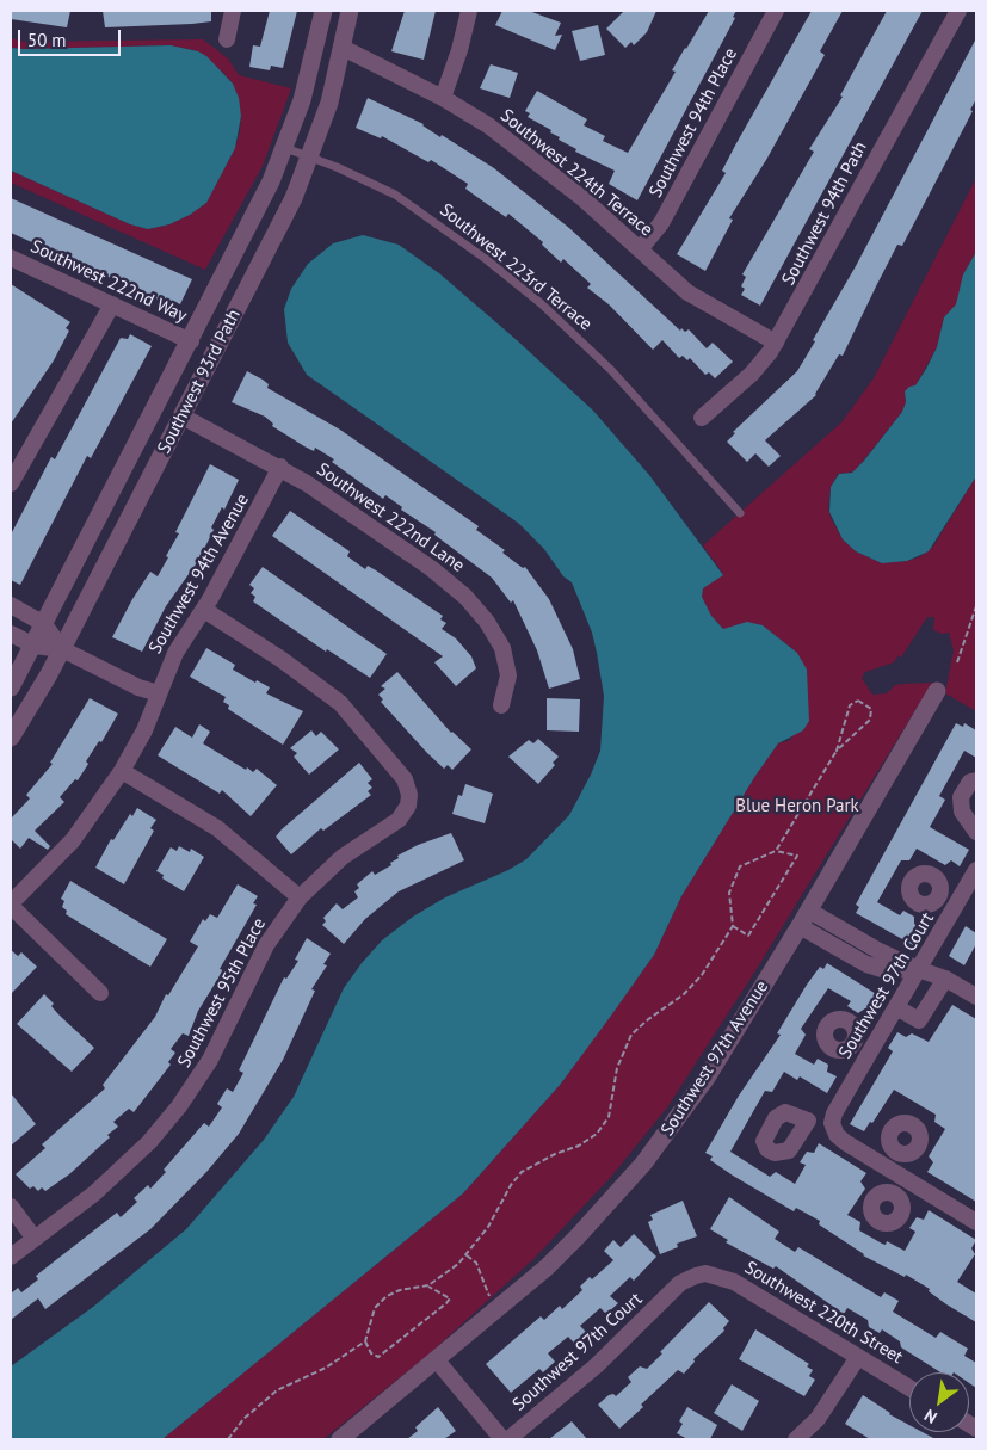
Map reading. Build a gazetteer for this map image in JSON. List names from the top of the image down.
{
  "streets": {
    "street": [
      "Southwest 94th Place",
      "Southwest 224th Terrace",
      "Southwest 94th Path",
      "Southwest 222nd Way",
      "Southwest 93rd Path",
      "Southwest 222nd Lane",
      "Southwest 94th Avenue",
      "Southwest 97th Court",
      "Southwest 95th Place",
      "Southwest 97th Avenue",
      "Southwest 220th Street"
    ],
    "lane": ["Southwest 223rd Terrace"]
  },
  "crossings": [
    ["Southwest 94th Place", "Southwest 224th Terrace"],
    ["Southwest 224th Terrace", "Southwest 94th Path"],
    ["Southwest 224th Terrace", "Southwest 93rd Path"],
    ["Southwest 223rd Terrace", "Southwest 93rd Path"],
    ["Southwest 222nd Way", "Southwest 93rd Path"],
    ["Southwest 93rd Path", "Southwest 222nd Lane"],
    ["Southwest 222nd Lane", "Southwest 94th Avenue"],
    ["Southwest 94th Avenue", "Southwest 95th Place"],
    ["Southwest 97th Court", "Southwest 220th Street"]
  ],
  "parks": ["Blue Heron Park"],
  "scale_bar": "50 m",
  "north": "bottom left"
}
